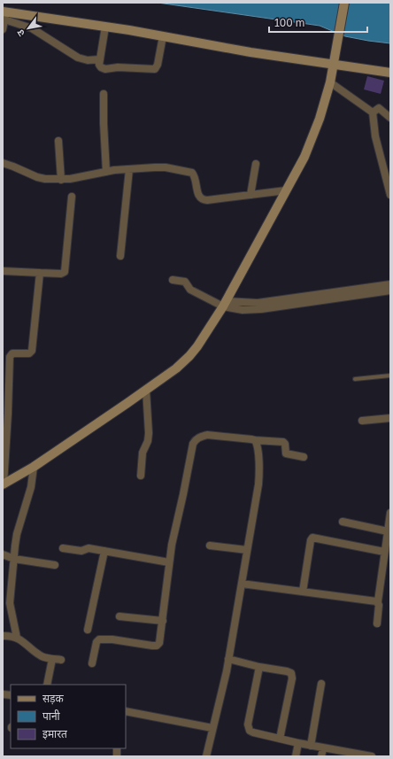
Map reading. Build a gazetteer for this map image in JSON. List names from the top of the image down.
{
  "legend": ["सड़क", "पानी", "इमारत"],
  "scale_bar": "100 m",
  "north": "bottom left"
}
